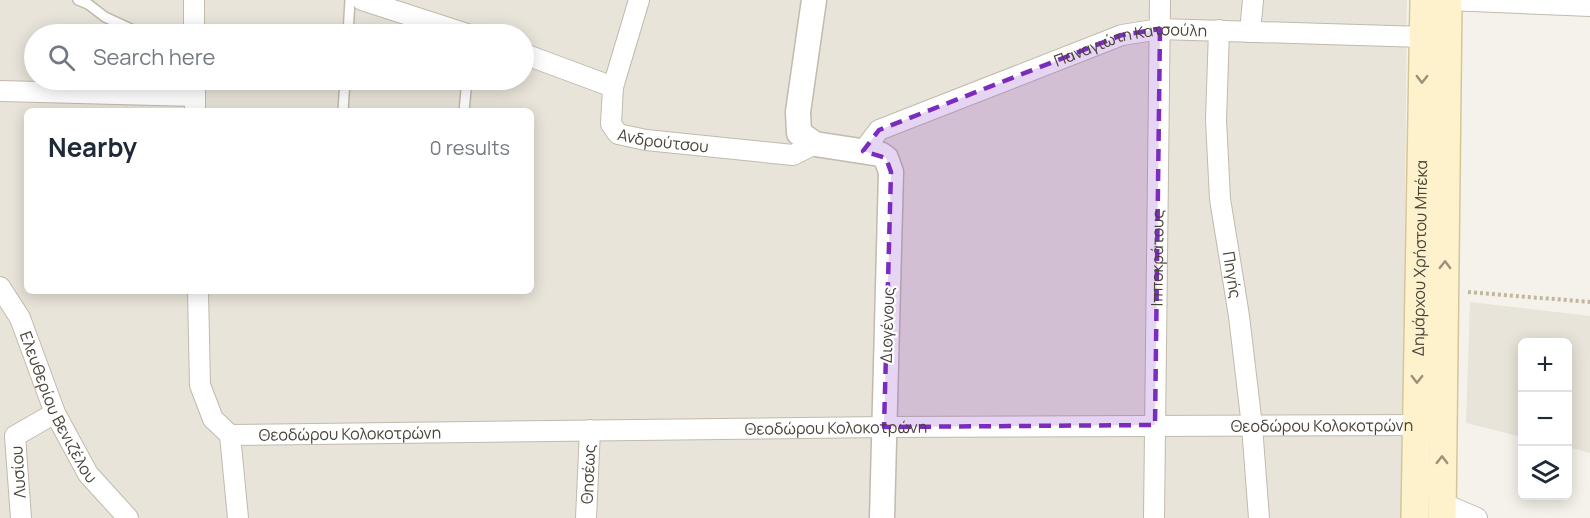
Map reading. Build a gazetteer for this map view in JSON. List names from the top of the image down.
{
  "streets": {
    "main road": ["Δημάρχου Χρήστου Μπέκα"],
    "street": [
      "Παναγιώτη Κατσούλη",
      "Ανδρούτσου",
      "Ιπποκράτους",
      "Πηγής",
      "Διογένους",
      "Ελευθερίου Βενιζέλου",
      "Θεοδώρου Κολοκοτρώνη",
      "Λυσίου",
      "Θησέως"
    ]
  },
  "crossings": [
    ["Παναγιώτη Κατσούλη", "Ιπποκράτους"],
    ["Παναγιώτη Κατσούλη", "Δημάρχου Χρήστου Μπέκα"],
    ["Παναγιώτη Κατσούλη", "Πηγής"],
    ["Παναγιώτη Κατσούλη", "Διογένους"],
    ["Ιπποκράτους", "Θεοδώρου Κολοκοτρώνη"],
    ["Δημάρχου Χρήστου Μπέκα", "Θεοδώρου Κολοκοτρώνη"],
    ["Πηγής", "Θεοδώρου Κολοκοτρώνη"],
    ["Διογένους", "Θεοδώρου Κολοκοτρώνη"],
    ["Ελευθερίου Βενιζέλου", "Λυσίου"],
    ["Θεοδώρου Κολοκοτρώνη", "Θησέως"]
  ],
  "page": {
    "search": "Search here",
    "heading": ["Nearby", "0 results"],
    "map_buttons": ["+", "−"]
  }
}
